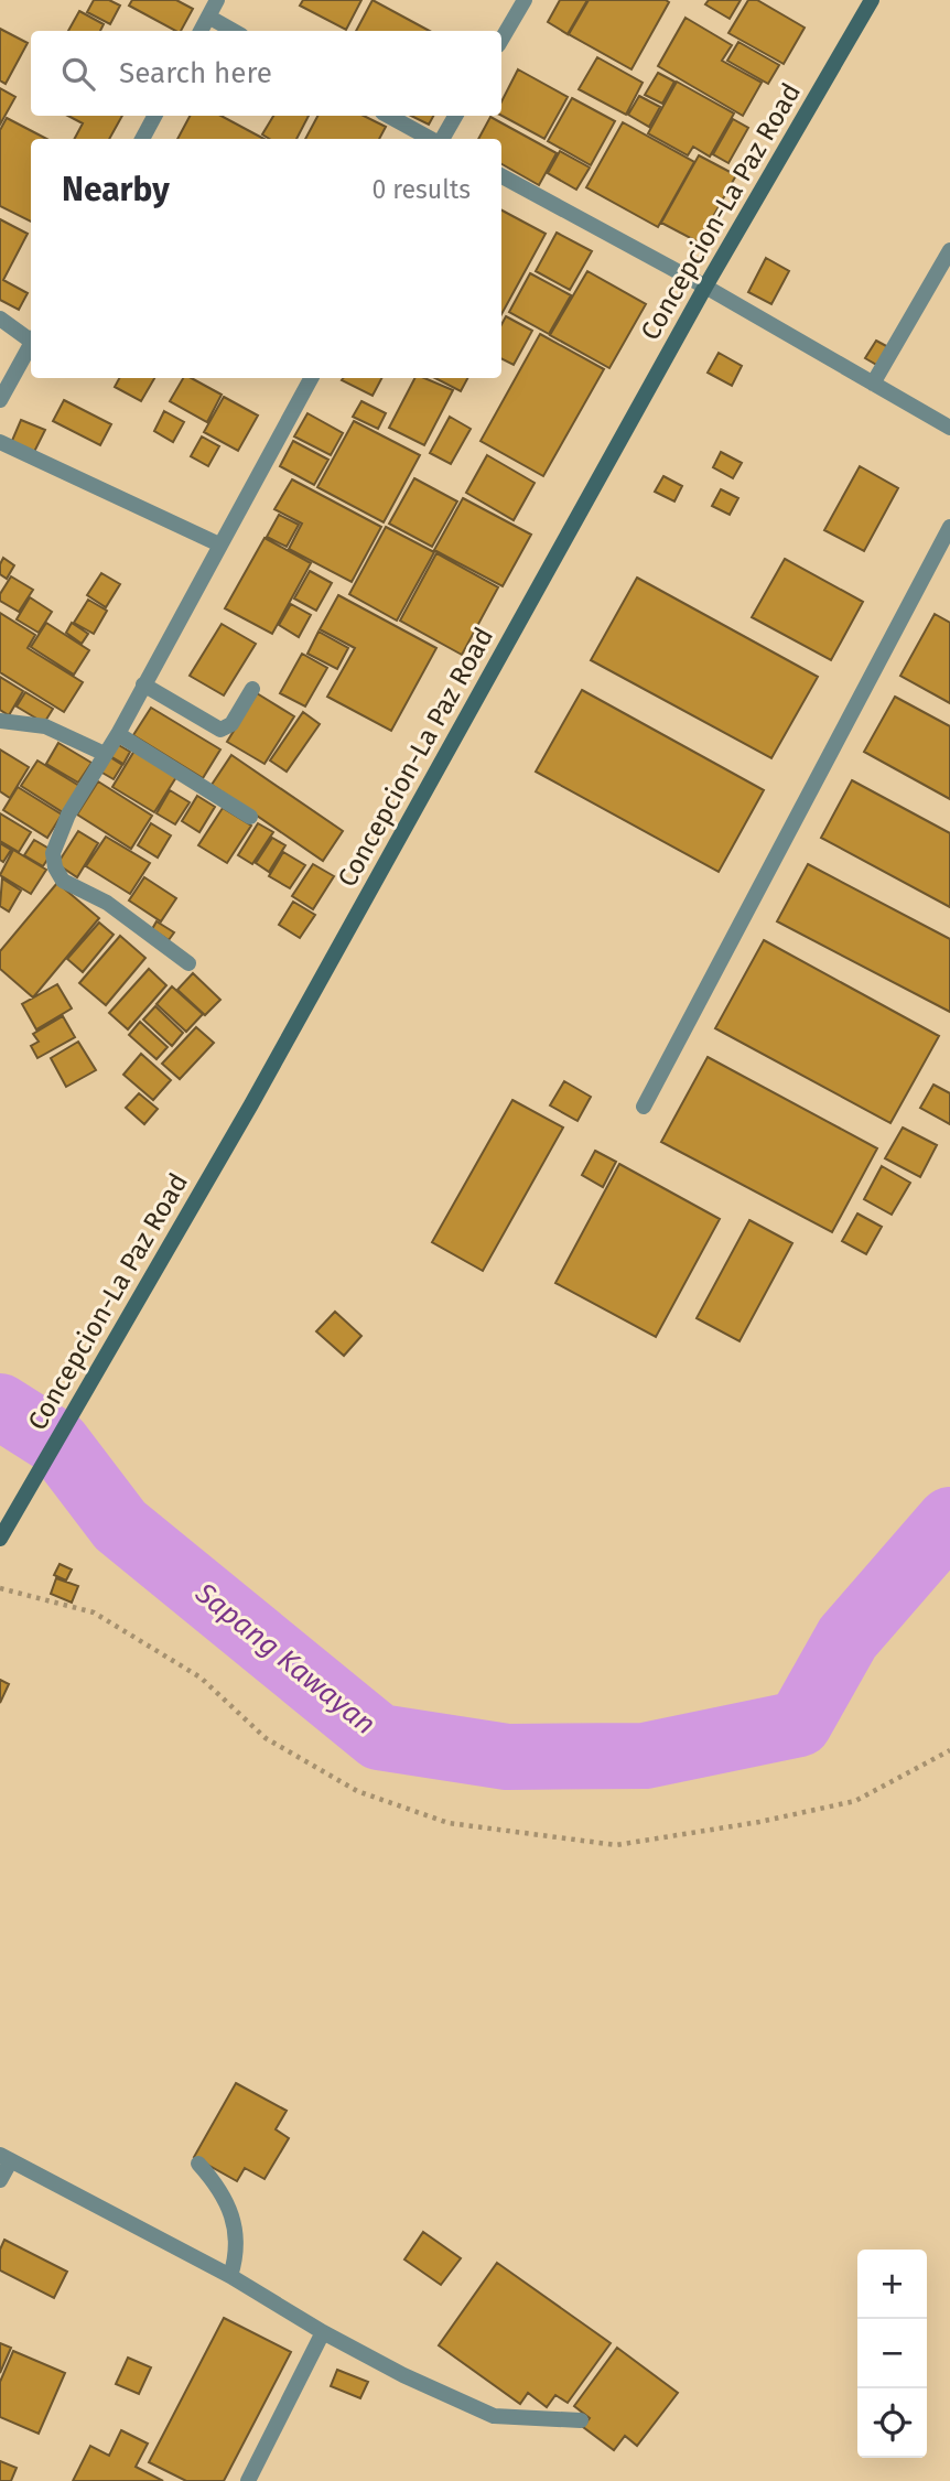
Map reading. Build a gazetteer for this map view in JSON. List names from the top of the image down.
{
  "streets": {
    "main road": ["Concepcion-La Paz Road"]
  },
  "water": ["Sapang Kawayan"],
  "page": {
    "search": "Search here",
    "heading": ["Nearby", "0 results"],
    "map_buttons": ["+", "−"]
  }
}
